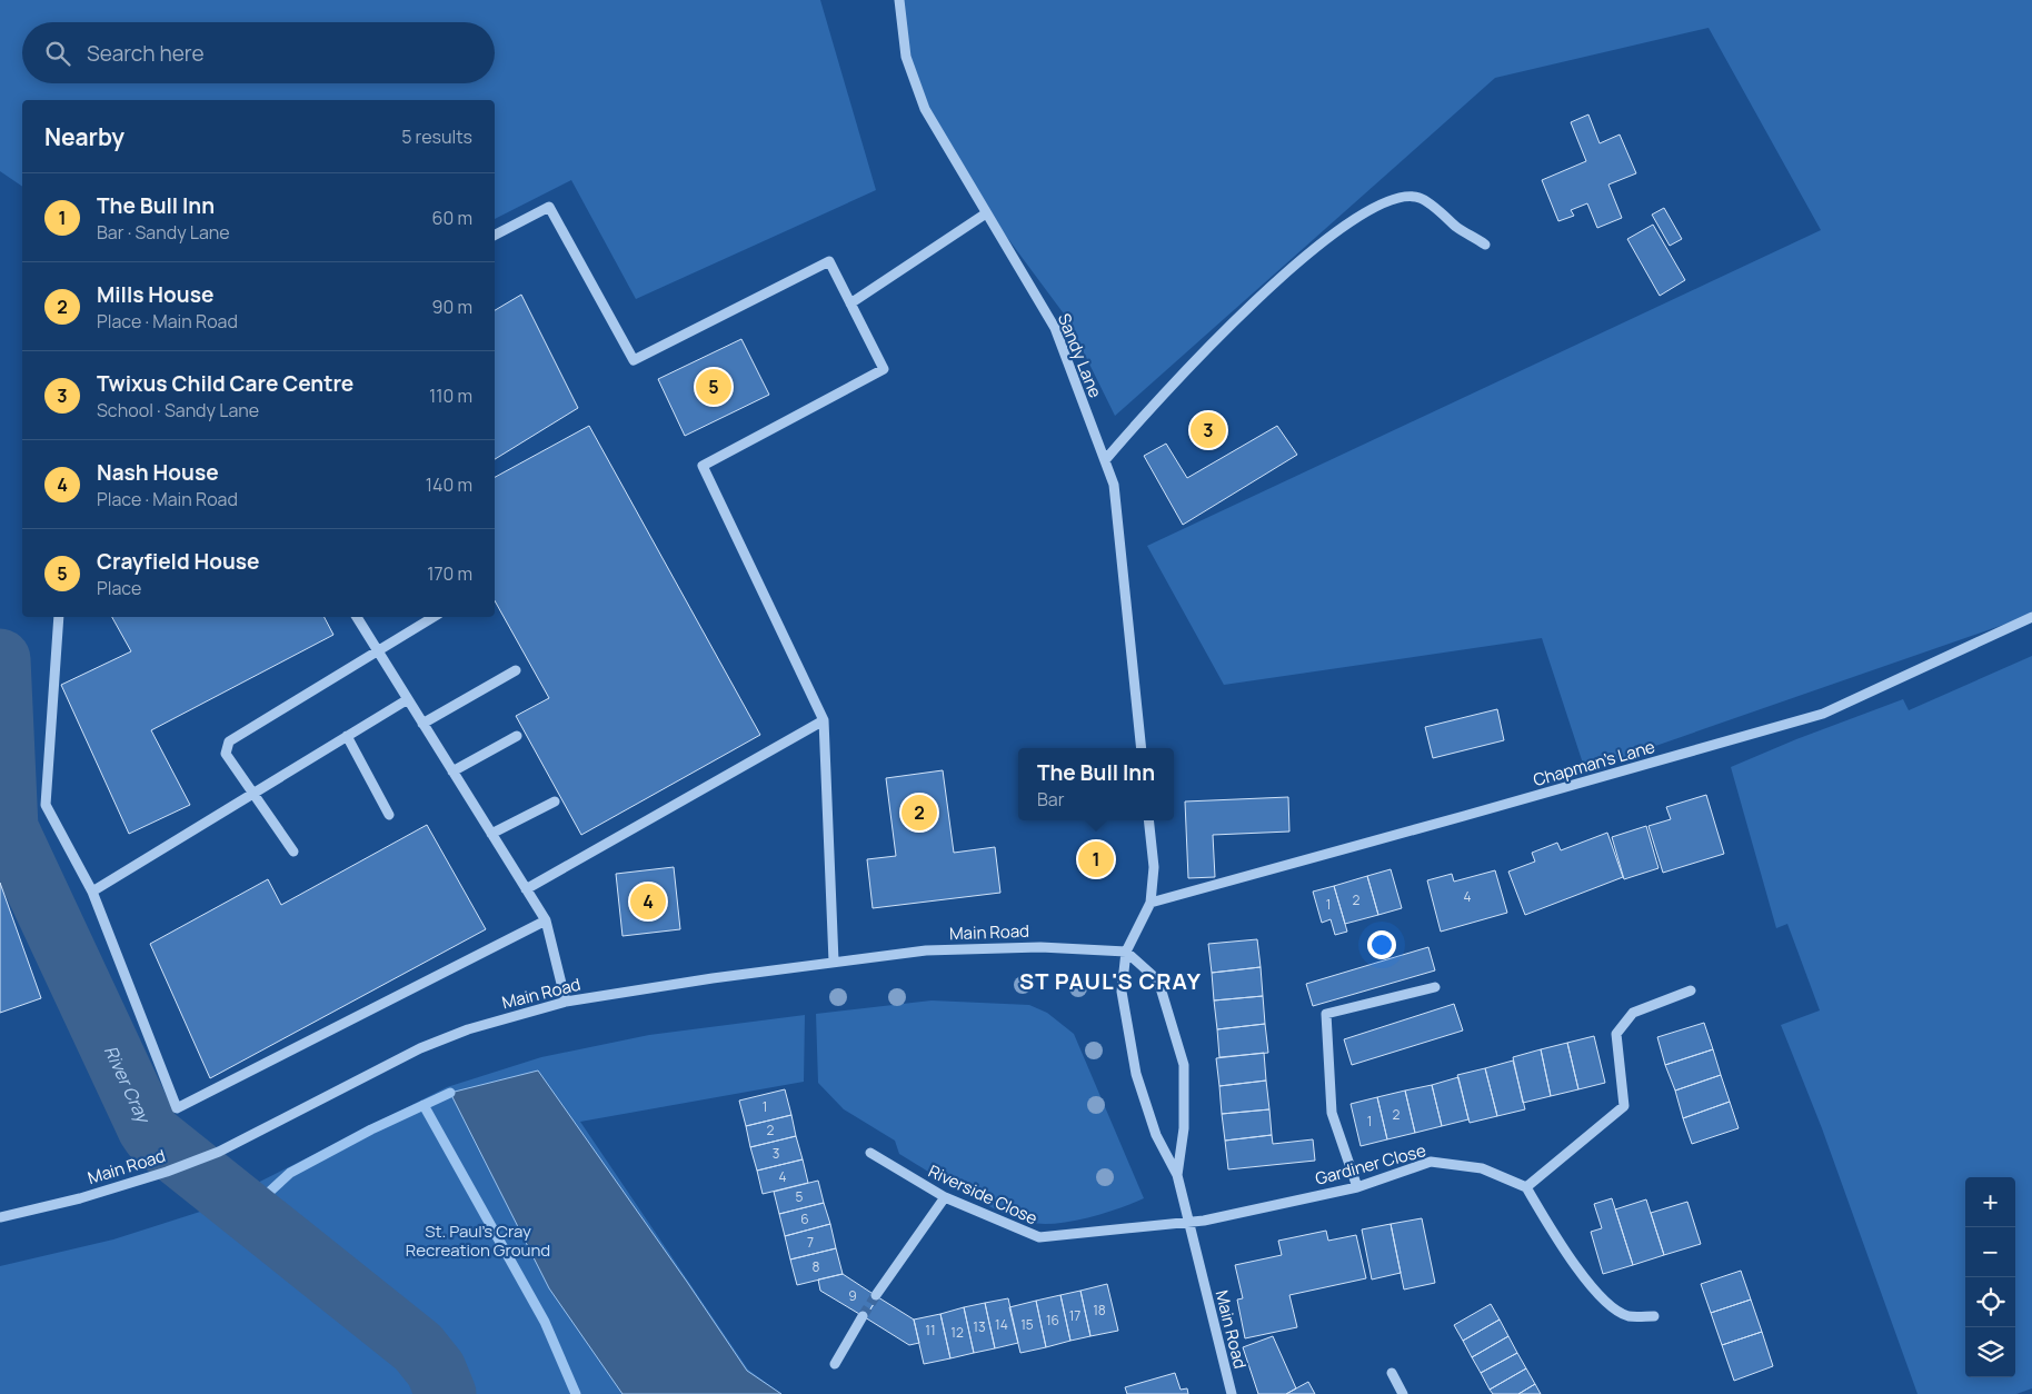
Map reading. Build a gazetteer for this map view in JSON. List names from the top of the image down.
{
  "streets": {
    "street": [
      "Sandy Lane",
      "Chapman's Lane",
      "Main Road",
      "Gardiner Close",
      "Riverside Close"
    ]
  },
  "crossings": [
    ["Main Road", "Gardiner Close"],
    ["Main Road", "Riverside Close"],
    ["Gardiner Close", "Riverside Close"]
  ],
  "districts": ["ST PAUL'S CRAY"],
  "water": ["River Cray"],
  "parks": ["St. Paul's Cray Recreation Ground"],
  "house_numbers": [
    "4",
    "2",
    "1",
    "1",
    "2",
    "1",
    "2",
    "3",
    "4",
    "5",
    "6",
    "7",
    "8",
    "9",
    "18",
    "17",
    "16",
    "14",
    "15",
    "13",
    "11",
    "12"
  ],
  "page": {
    "search": "Search here",
    "heading": ["Nearby", "5 results"],
    "list": [
      {
        "mark": "1",
        "name": "The Bull Inn",
        "note": "Bar · Sandy Lane",
        "value": "60 m"
      },
      {
        "mark": "2",
        "name": "Mills House",
        "note": "Place · Main Road",
        "value": "90 m"
      },
      {
        "mark": "3",
        "name": "Twixus Child Care Centre",
        "note": "School · Sandy Lane",
        "value": "110 m"
      },
      {
        "mark": "4",
        "name": "Nash House",
        "note": "Place · Main Road",
        "value": "140 m"
      },
      {
        "mark": "5",
        "name": "Crayfield House",
        "note": "Place",
        "value": "170 m"
      }
    ],
    "pins": [
      "5",
      "3",
      "2",
      "1",
      "4"
    ],
    "popup": ["The Bull Inn", "Bar"],
    "map_buttons": ["+", "−"]
  }
}
